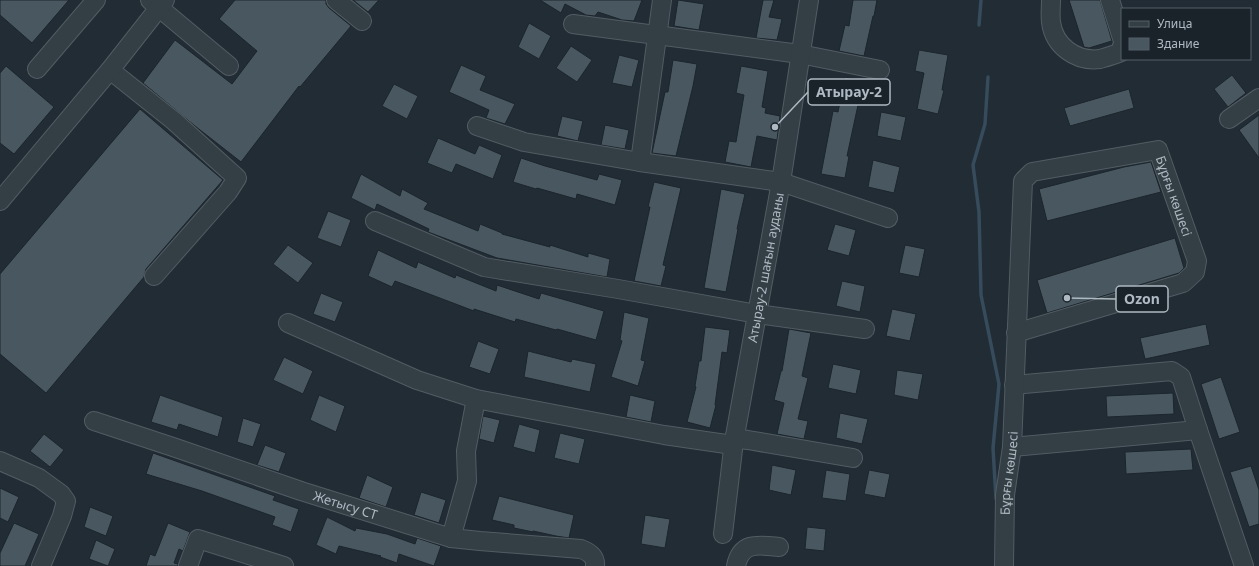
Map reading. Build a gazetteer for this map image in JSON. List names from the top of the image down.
{
  "streets": {
    "street": ["Бұрғы көшесі", "Атырау-2 шағын ауданы", "Жетысу СТ"]
  },
  "places": ["Атырау-2", "Ozon"],
  "legend": ["Улица", "Здание"]
}
